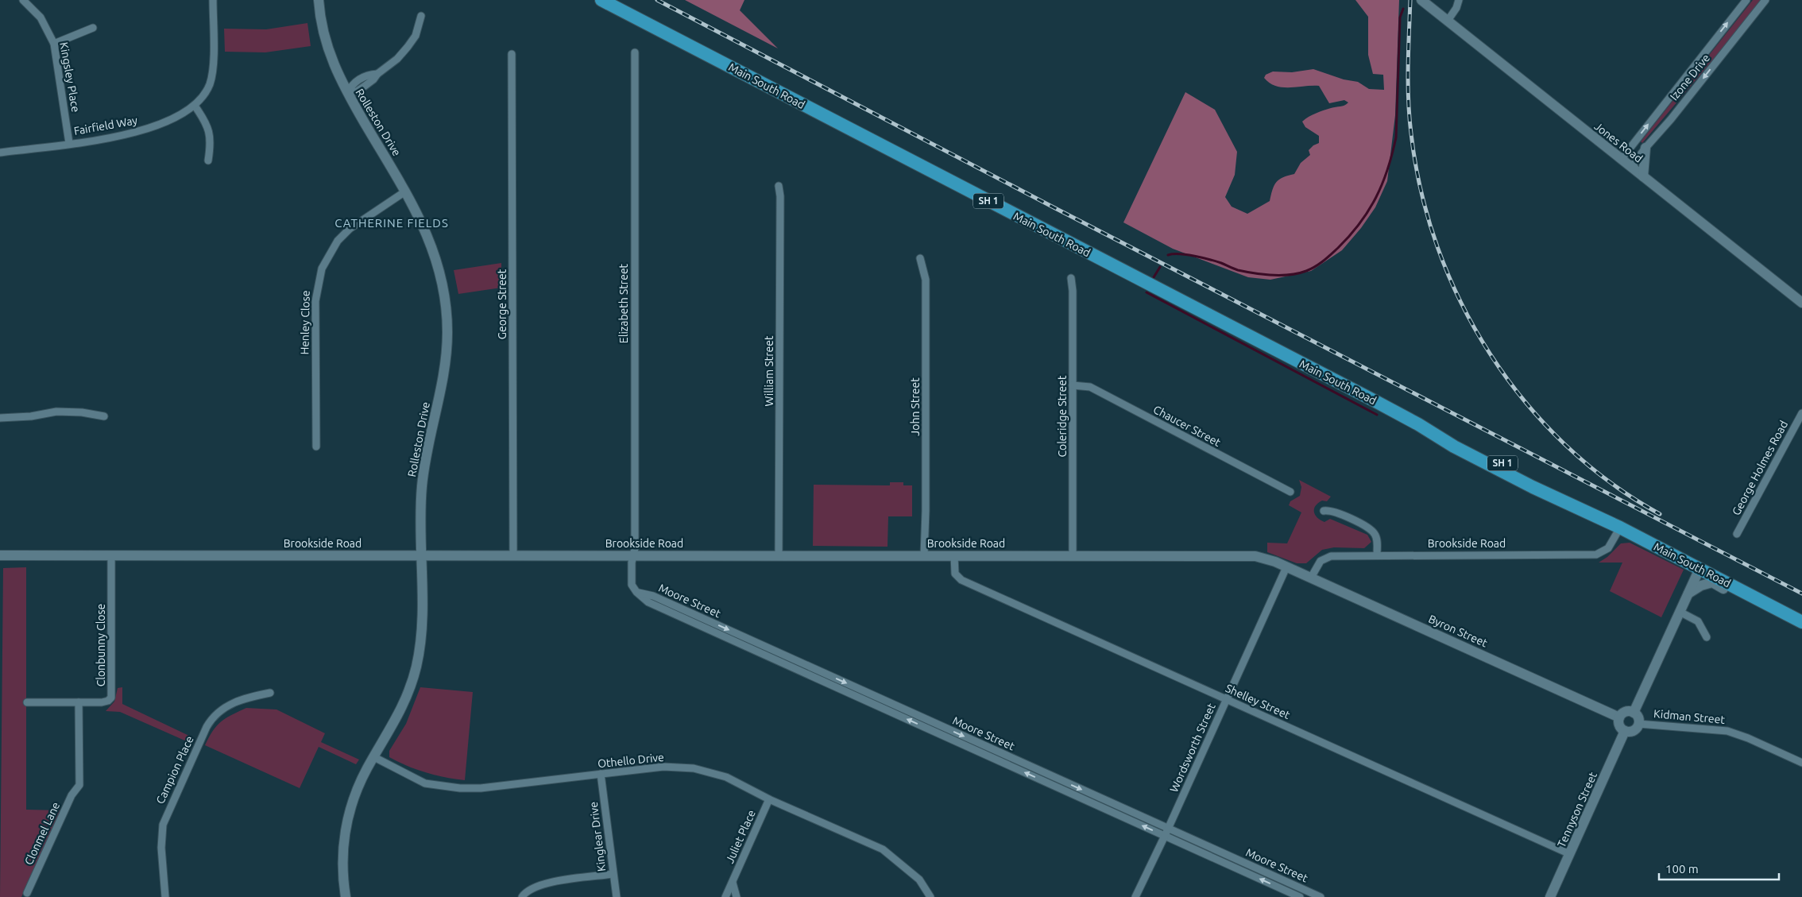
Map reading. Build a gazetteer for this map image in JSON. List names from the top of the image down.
{
  "streets": {
    "highway": ["Main South Road", "SH 1"],
    "street": [
      "Kingsley Place",
      "Izone Drive",
      "Rolleston Drive",
      "Fairfield Way",
      "Jones Road",
      "Elizabeth Street",
      "George Street",
      "Henley Close",
      "William Street",
      "John Street",
      "Coleridge Street",
      "Chaucer Street",
      "George Holmes Road",
      "Brookside Road",
      "Moore Street",
      "Byron Street",
      "Clonbunny Close",
      "Shelley Street",
      "Kidman Street",
      "Wordsworth Street",
      "Othello Drive",
      "Campion Place",
      "Tennyson Street",
      "Clonmel Lane",
      "Kinglear Drive",
      "Juliet Place"
    ]
  },
  "crossings": [
    ["Kingsley Place", "Fairfield Way"],
    ["Izone Drive", "Jones Road"],
    ["Main South Road", "Brookside Road"],
    ["Rolleston Drive", "Henley Close"],
    ["Rolleston Drive", "Brookside Road"],
    ["Rolleston Drive", "Othello Drive"],
    ["Elizabeth Street", "Brookside Road"],
    ["George Street", "Brookside Road"],
    ["William Street", "Brookside Road"],
    ["John Street", "Brookside Road"],
    ["Coleridge Street", "Chaucer Street"],
    ["Coleridge Street", "Brookside Road"],
    ["Brookside Road", "Byron Street"],
    ["Brookside Road", "Clonbunny Close"],
    ["Brookside Road", "Shelley Street"],
    ["Brookside Road", "Wordsworth Street"],
    ["Moore Street", "Wordsworth Street"],
    ["Byron Street", "Kidman Street"],
    ["Byron Street", "Wordsworth Street"],
    ["Byron Street", "Tennyson Street"],
    ["Clonbunny Close", "Clonmel Lane"],
    ["Shelley Street", "Wordsworth Street"],
    ["Shelley Street", "Tennyson Street"],
    ["Kidman Street", "Tennyson Street"],
    ["Othello Drive", "Kinglear Drive"],
    ["Othello Drive", "Juliet Place"]
  ],
  "districts": ["CATHERINE FIELDS"],
  "scale_bar": "100 m"
}
